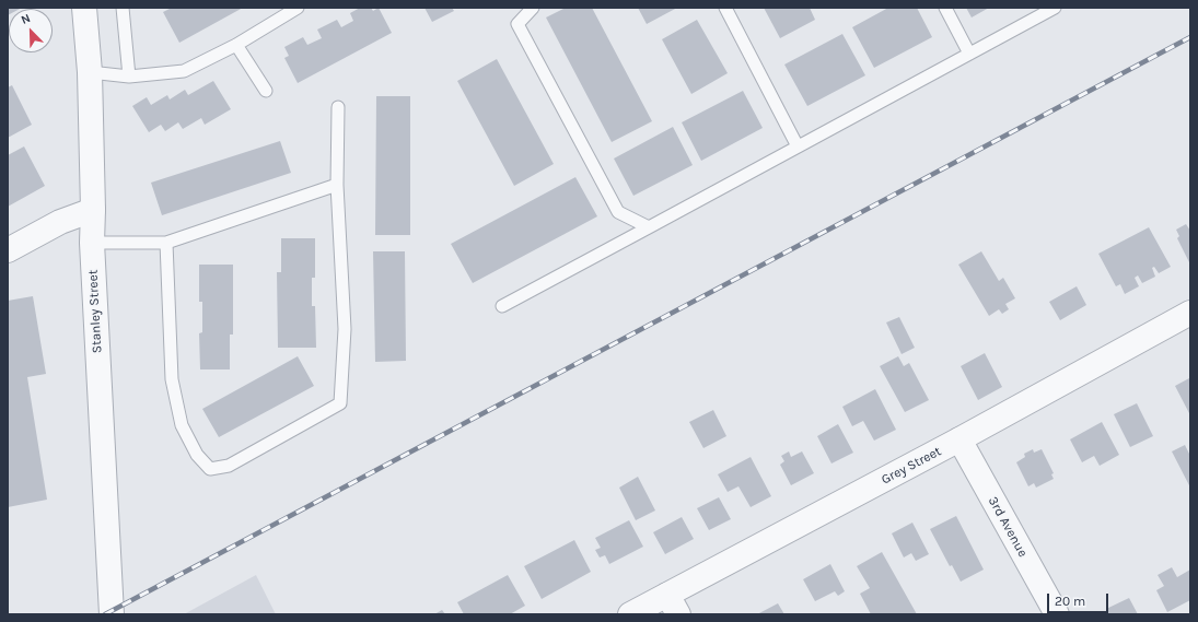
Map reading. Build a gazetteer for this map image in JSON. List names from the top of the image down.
{
  "streets": {
    "street": ["Stanley Street", "Grey Street", "3rd Avenue"]
  },
  "crossings": [
    ["Grey Street", "3rd Avenue"]
  ],
  "scale_bar": "20 m",
  "north": "top left"
}
